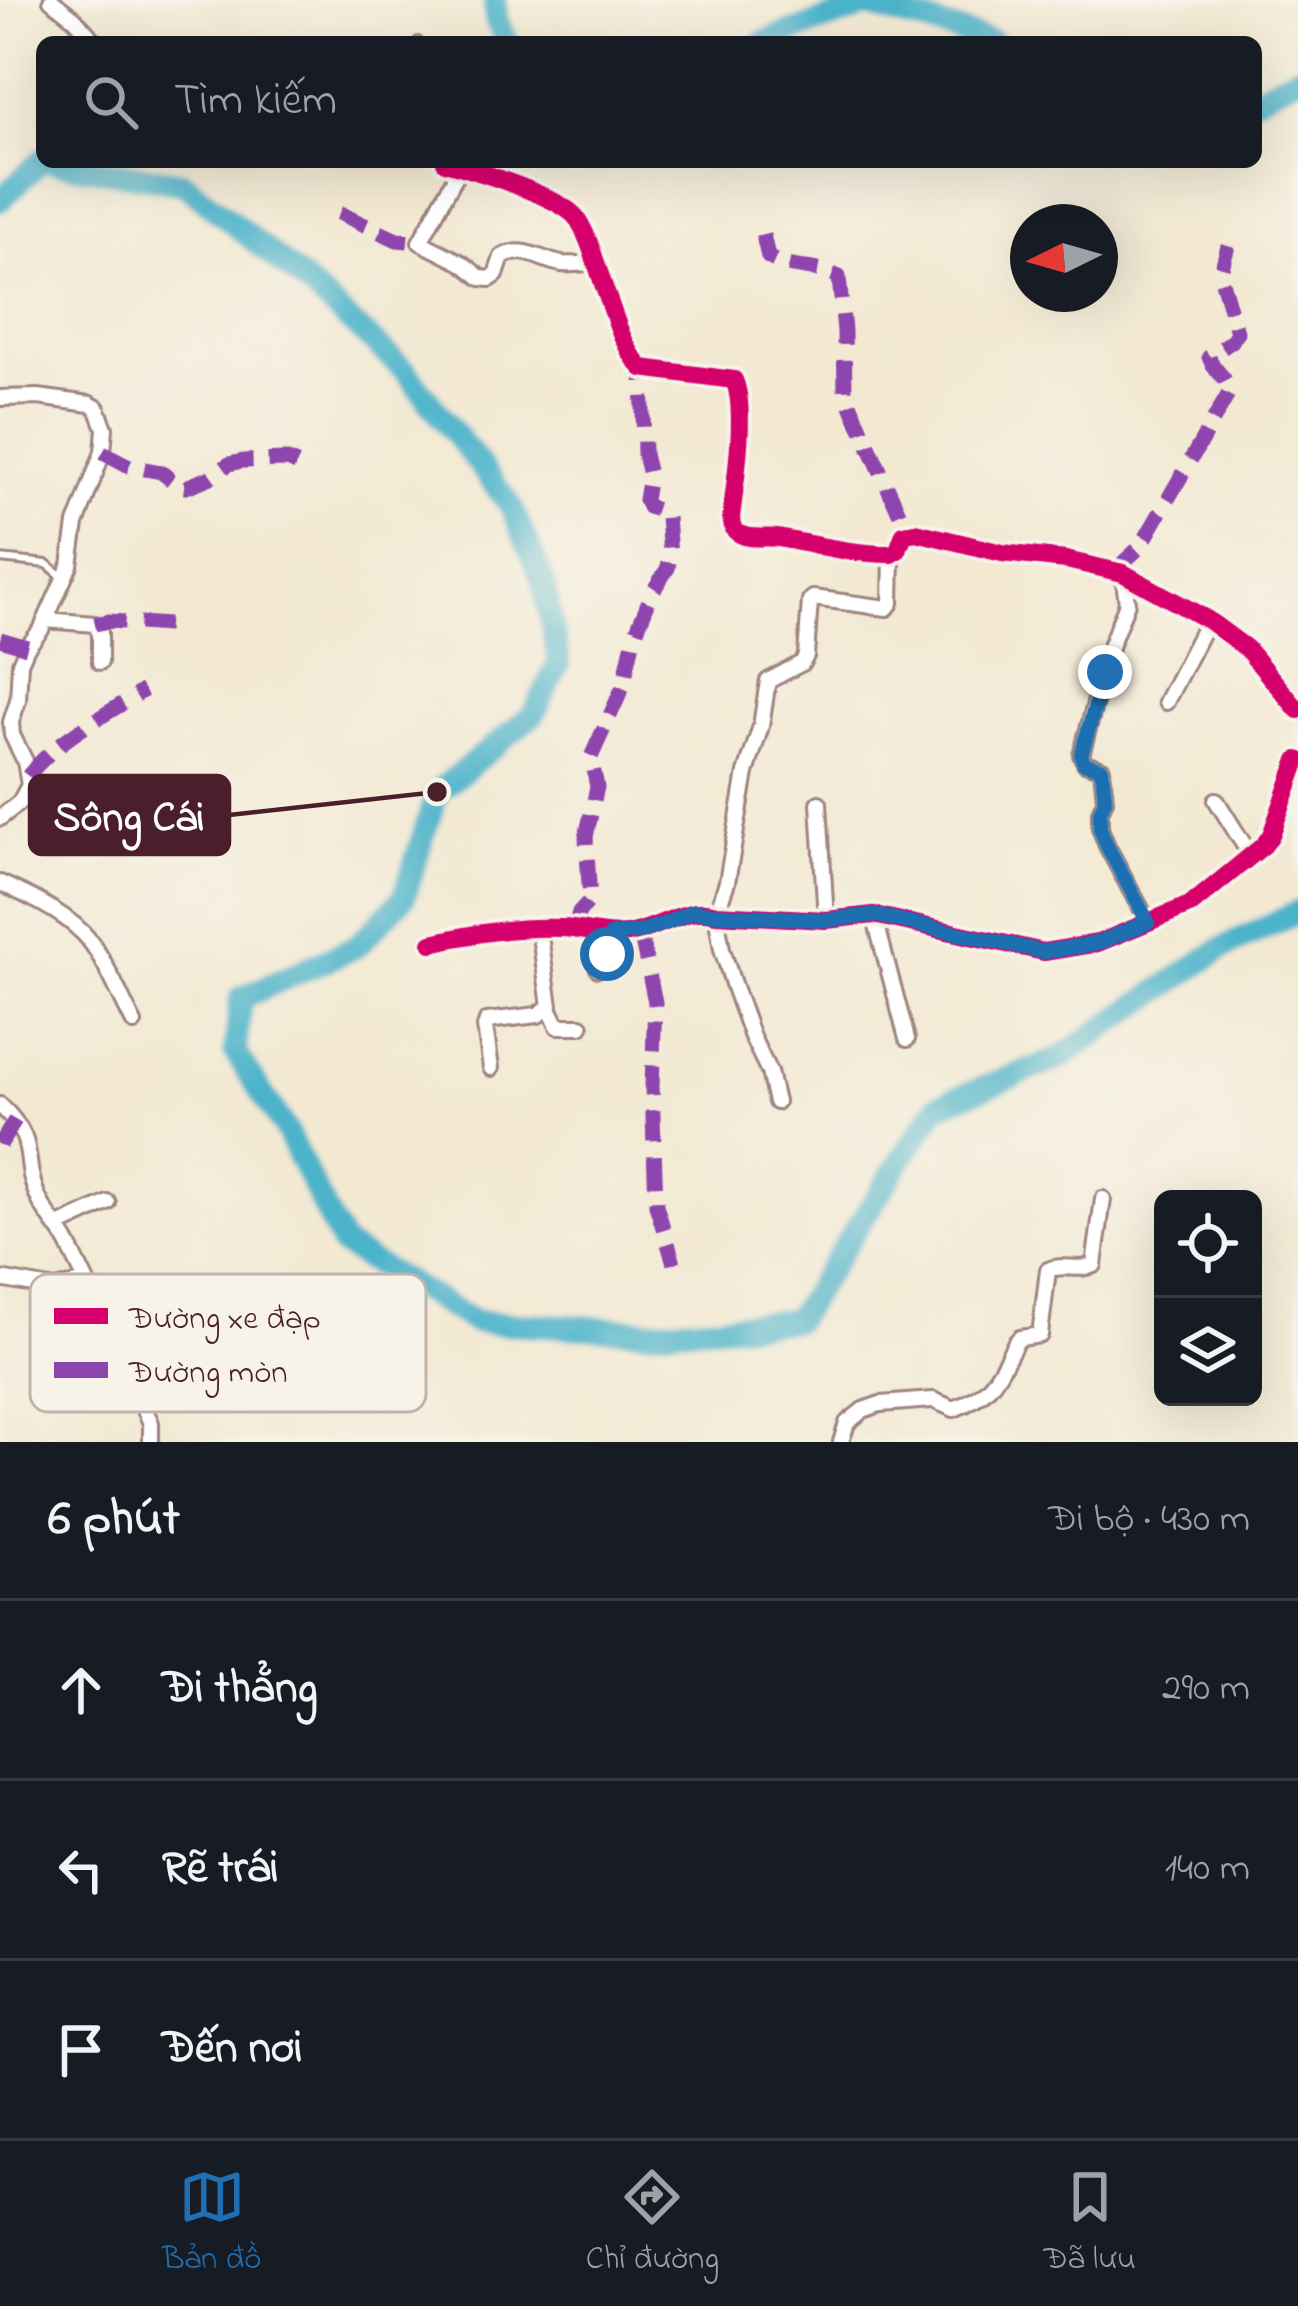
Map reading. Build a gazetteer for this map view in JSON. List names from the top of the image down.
{
  "places": ["Sông Cái"],
  "legend": ["Đường xe đạp", "Đường mòn"],
  "north": "left",
  "page": {
    "search": "Tìm kiếm",
    "heading": ["6 phút", "Đi bộ · 430 m"],
    "list": [
      ["Đi thẳng", "290 m"],
      ["Rẽ trái", "140 m"],
      "Đến nơi"
    ],
    "nav": ["Bản đồ", "Chỉ đường", "Đã lưu"]
  }
}
